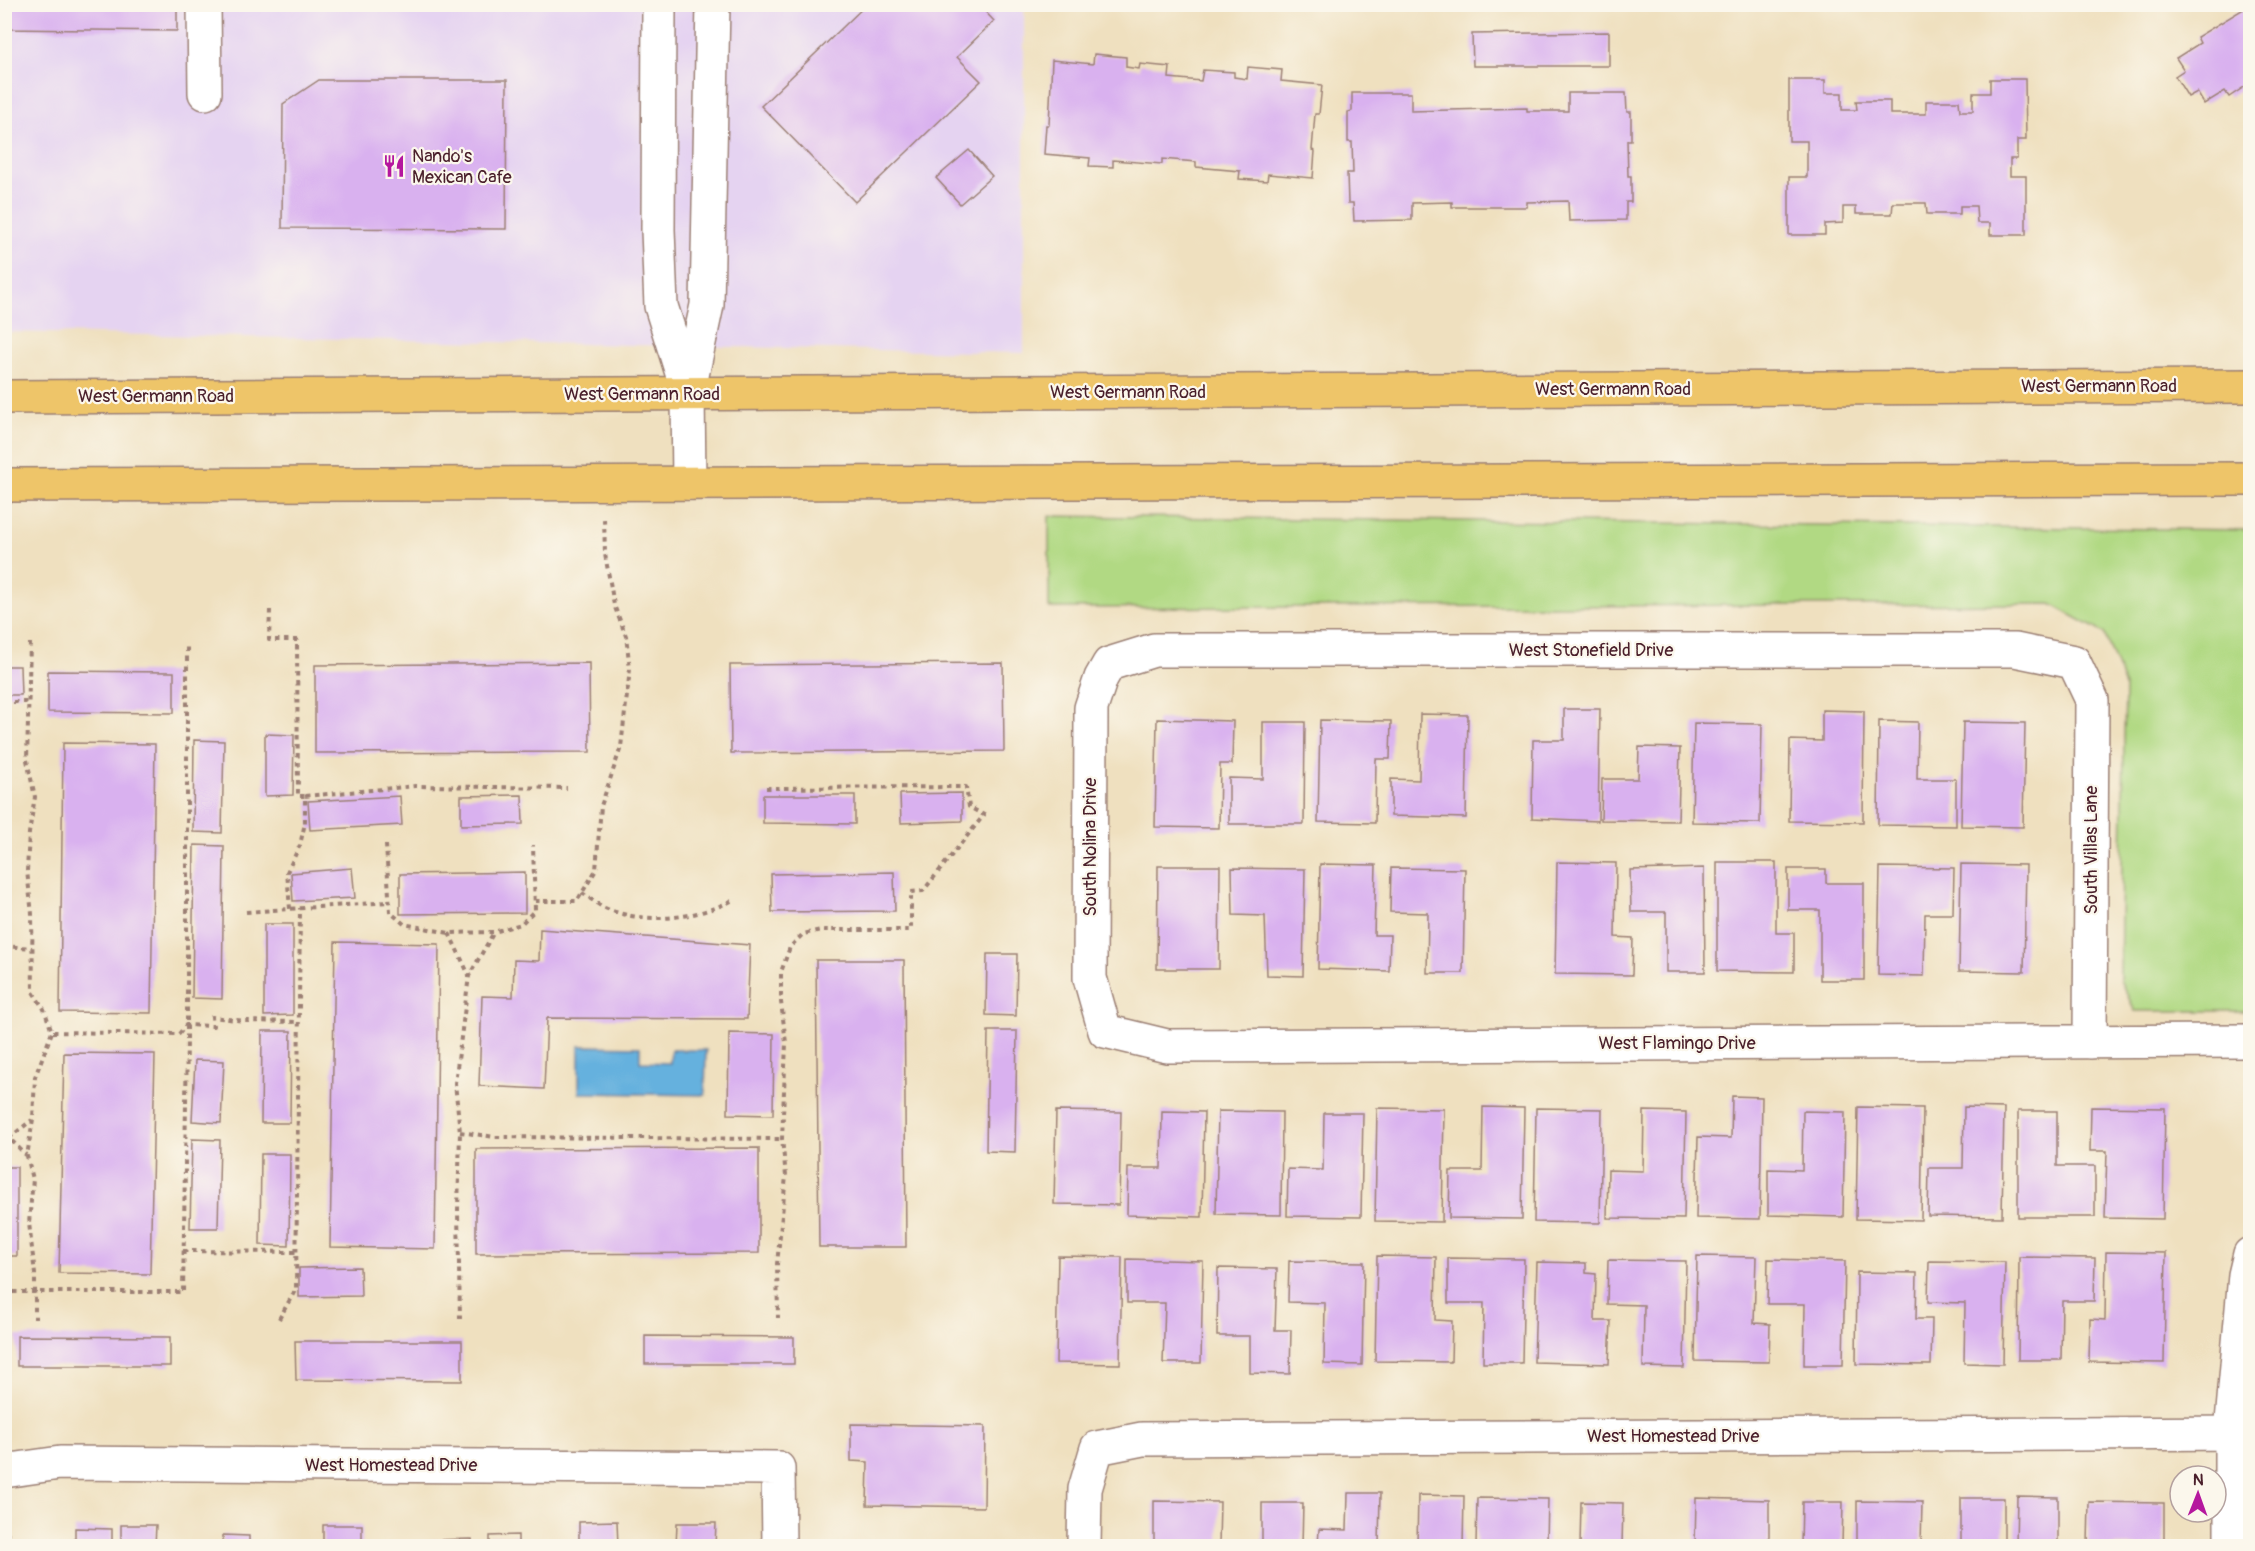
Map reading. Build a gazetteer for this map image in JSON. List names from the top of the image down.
{
  "streets": {
    "main road": ["West Germann Road"],
    "street": [
      "West Stonefield Drive",
      "South Nolina Drive",
      "South Villas Lane",
      "West Flamingo Drive",
      "West Homestead Drive"
    ]
  },
  "crossings": [
    ["West Stonefield Drive", "South Nolina Drive"],
    ["West Stonefield Drive", "South Villas Lane"],
    ["South Nolina Drive", "West Flamingo Drive"],
    ["South Villas Lane", "West Flamingo Drive"]
  ],
  "places": {
    "restaurant": ["Nando's Mexican Cafe"]
  },
  "north": "top"
}
